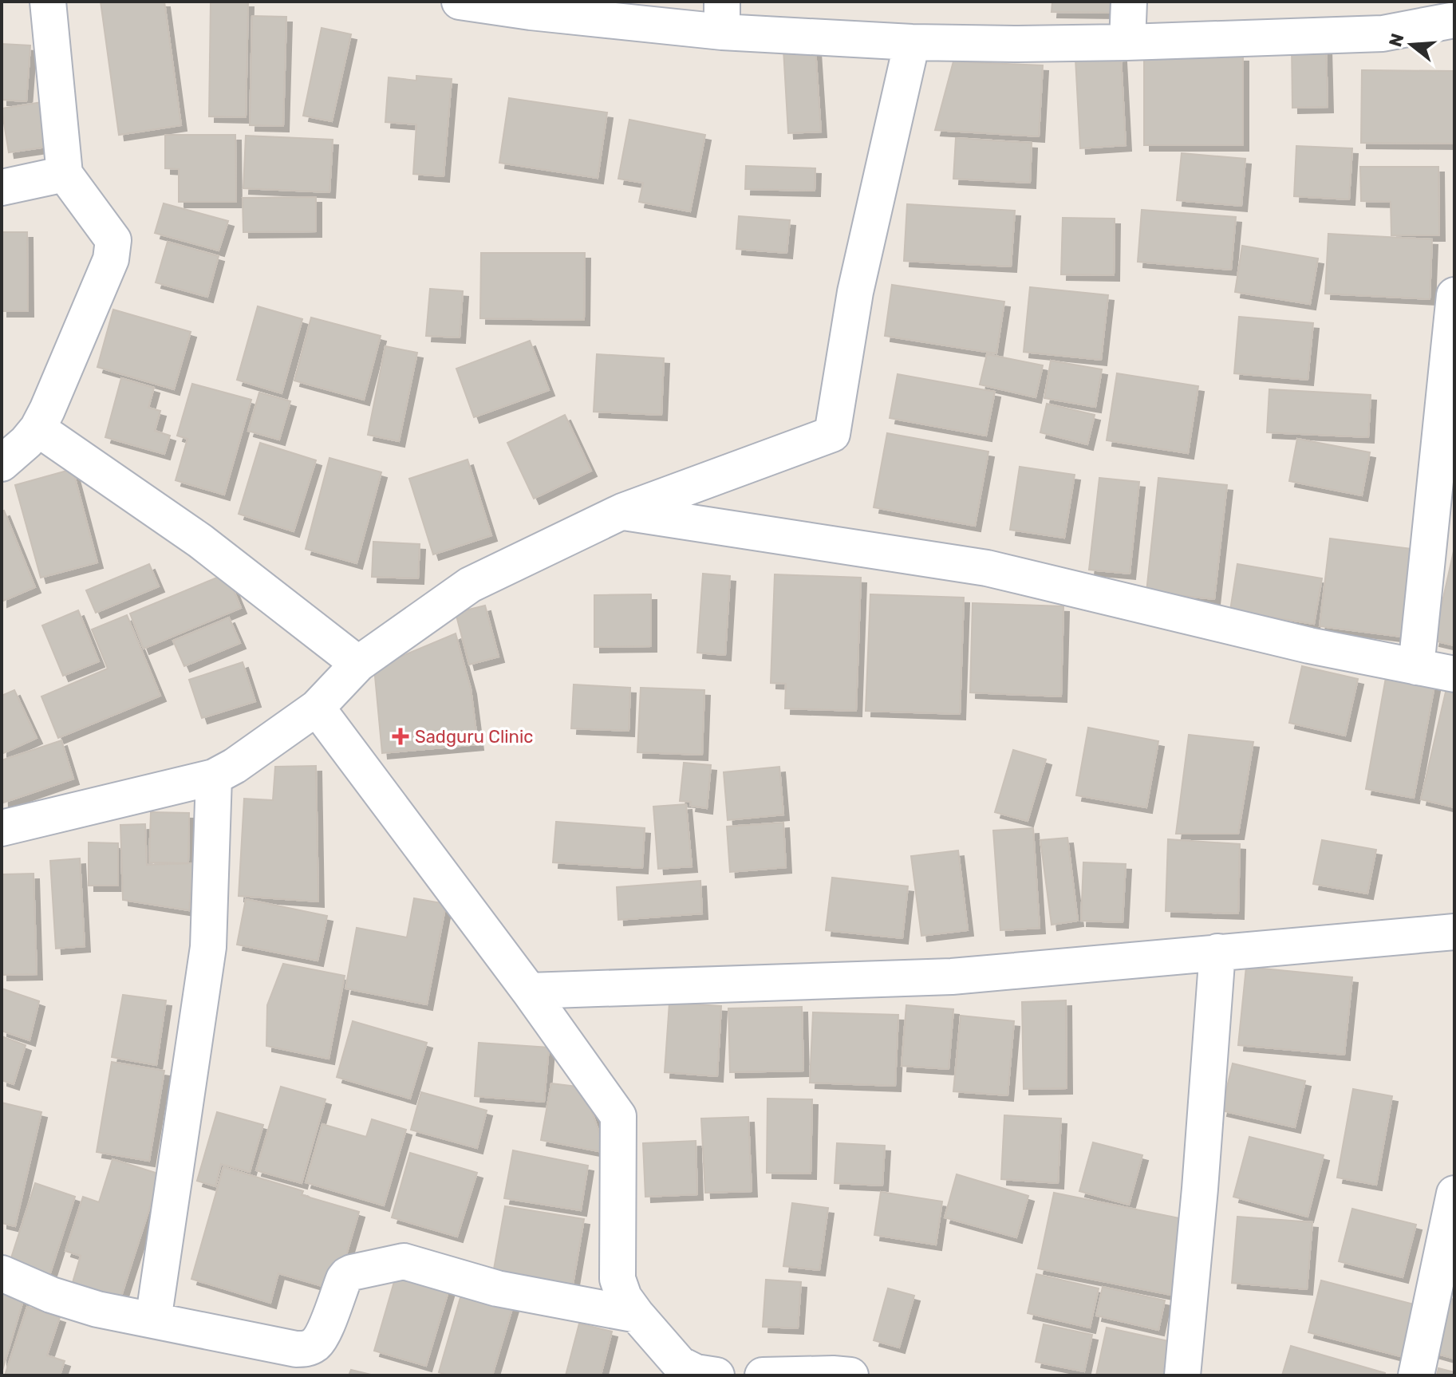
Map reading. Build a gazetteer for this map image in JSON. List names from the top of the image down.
{
  "places": {
    "health": ["Sadguru Clinic"]
  },
  "north": "left"
}
